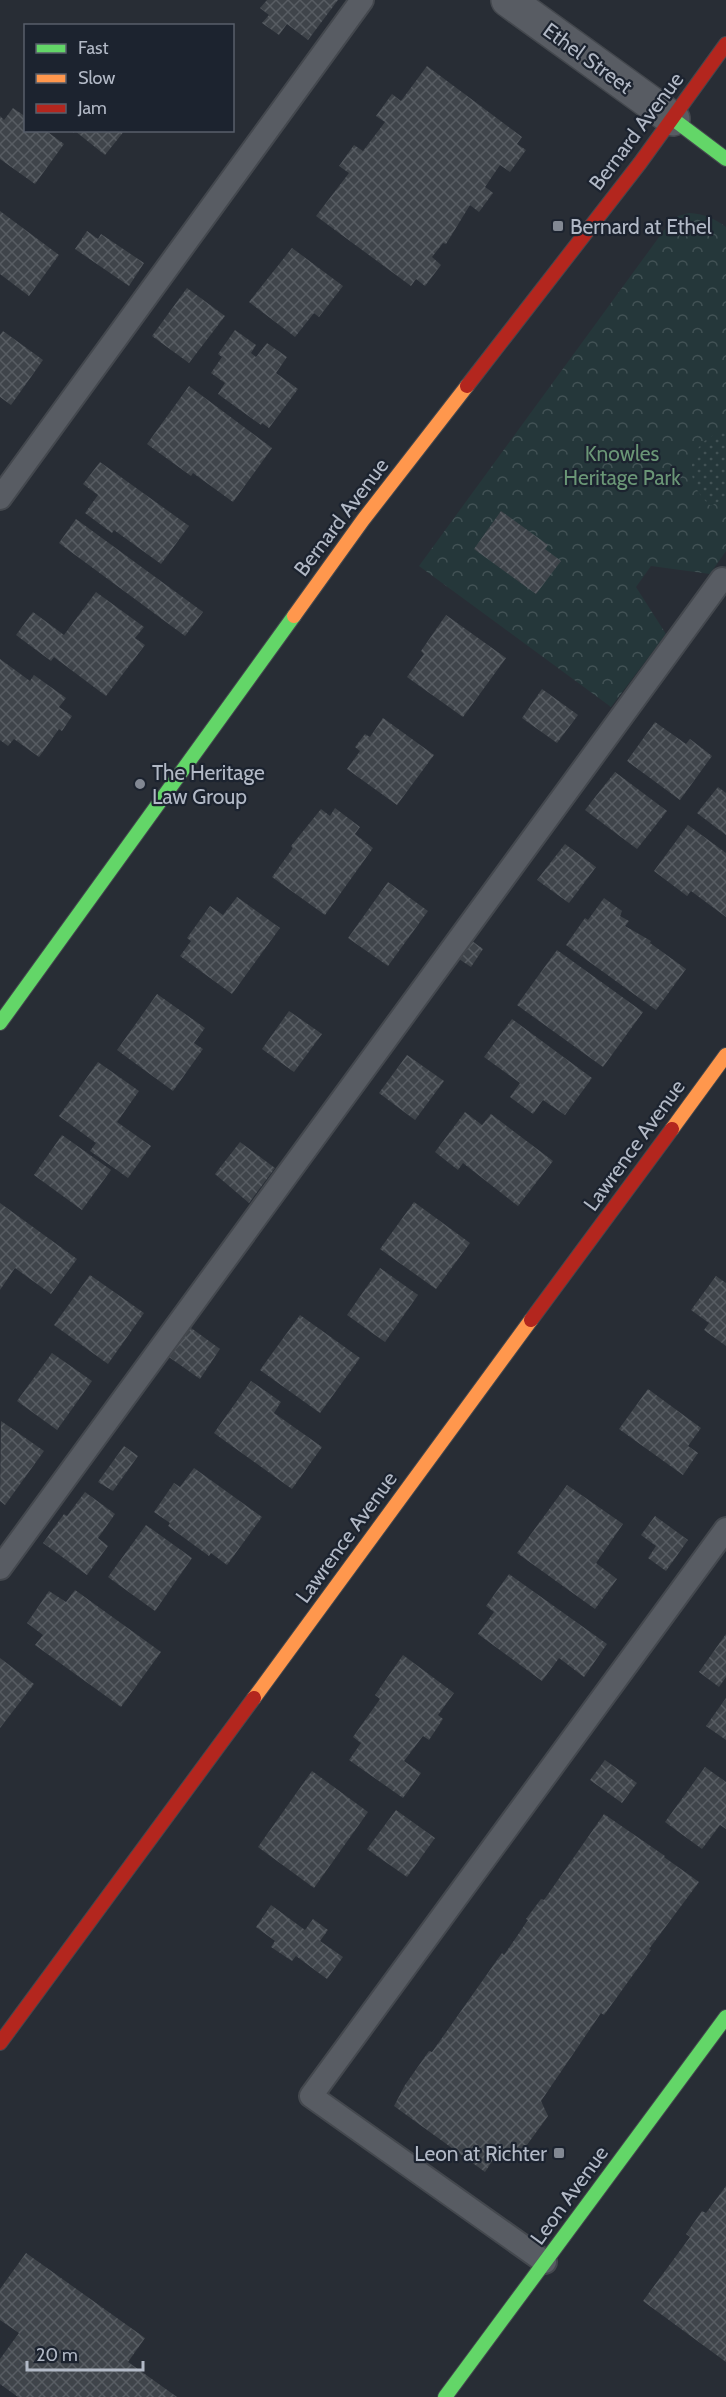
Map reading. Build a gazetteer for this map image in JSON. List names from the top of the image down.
{
  "streets": {
    "street": [
      "Ethel Street",
      "Bernard Avenue",
      "Lawrence Avenue",
      "Leon Avenue"
    ]
  },
  "crossings": [
    ["Ethel Street", "Bernard Avenue"]
  ],
  "parks": ["Knowles Heritage Park"],
  "places": {
    "transit": ["Bernard at Ethel", "Leon at Richter"],
    "other": ["The Heritage Law Group"]
  },
  "legend": ["Fast", "Slow", "Jam"],
  "scale_bar": "20 m"
}
